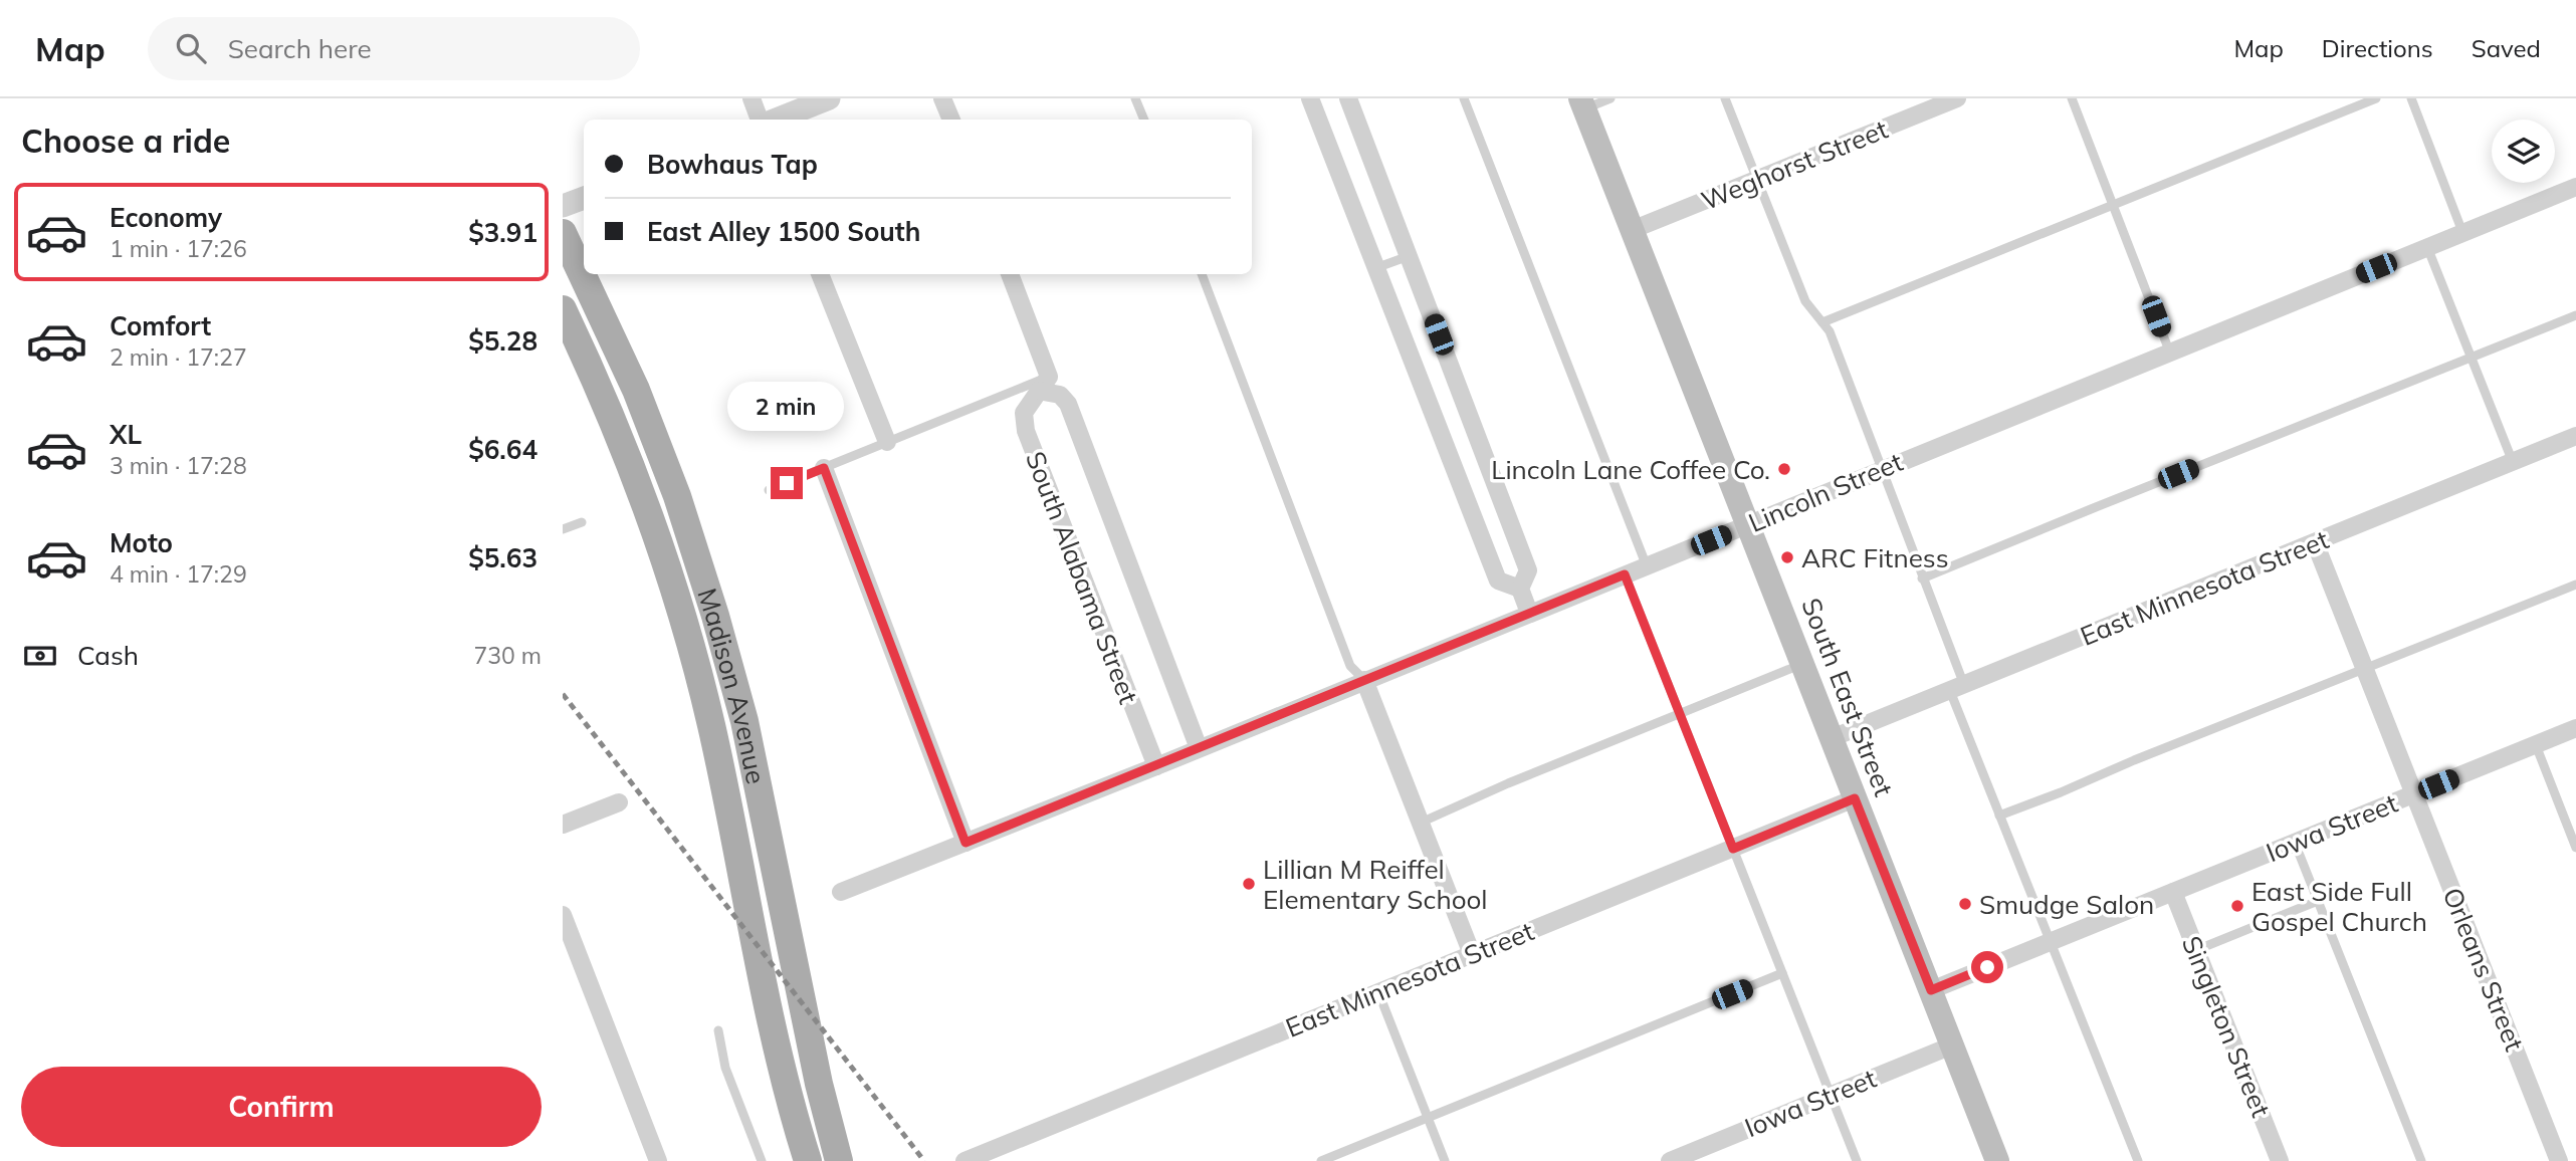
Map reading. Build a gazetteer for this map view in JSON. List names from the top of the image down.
{
  "streets": {
    "main road": ["Madison Avenue", "South East Street"],
    "street": [
      "Weghorst Street",
      "Lincoln Street",
      "South Alabama Street",
      "East Minnesota Street",
      "Iowa Street",
      "Orleans Street",
      "Singleton Street"
    ]
  },
  "crossings": [
    ["Weghorst Street", "South East Street"],
    ["Lincoln Street", "South Alabama Street"],
    ["Lincoln Street", "South East Street"],
    ["East Minnesota Street", "South East Street"],
    ["East Minnesota Street", "Orleans Street"],
    ["South East Street", "Iowa Street"],
    ["Iowa Street", "Orleans Street"],
    ["Iowa Street", "Singleton Street"]
  ],
  "places": [
    "Lincoln Lane Coffee Co.",
    "ARC Fitness",
    "Lillian M Reiffel Elementary School",
    "Smudge Salon",
    "East Side Full Gospel Church"
  ],
  "page": {
    "header": "Map",
    "search": "Search here",
    "nav": ["Map", "Directions", "Saved"],
    "heading": "Choose a ride",
    "banner": ["Bowhaus Tap", "East Alley 1500 South"],
    "list": [
      {
        "name": "Economy",
        "note": "1 min · 17:26",
        "value": "$3.91"
      },
      {
        "name": "Comfort",
        "note": "2 min · 17:27",
        "value": "$5.28"
      },
      {
        "name": "XL",
        "note": "3 min · 17:28",
        "value": "$6.64"
      },
      {
        "name": "Moto",
        "note": "4 min · 17:29",
        "value": "$5.63"
      }
    ],
    "bubble": "2 min",
    "pay": ["Cash", "730 m"],
    "buttons": "Confirm"
  }
}
